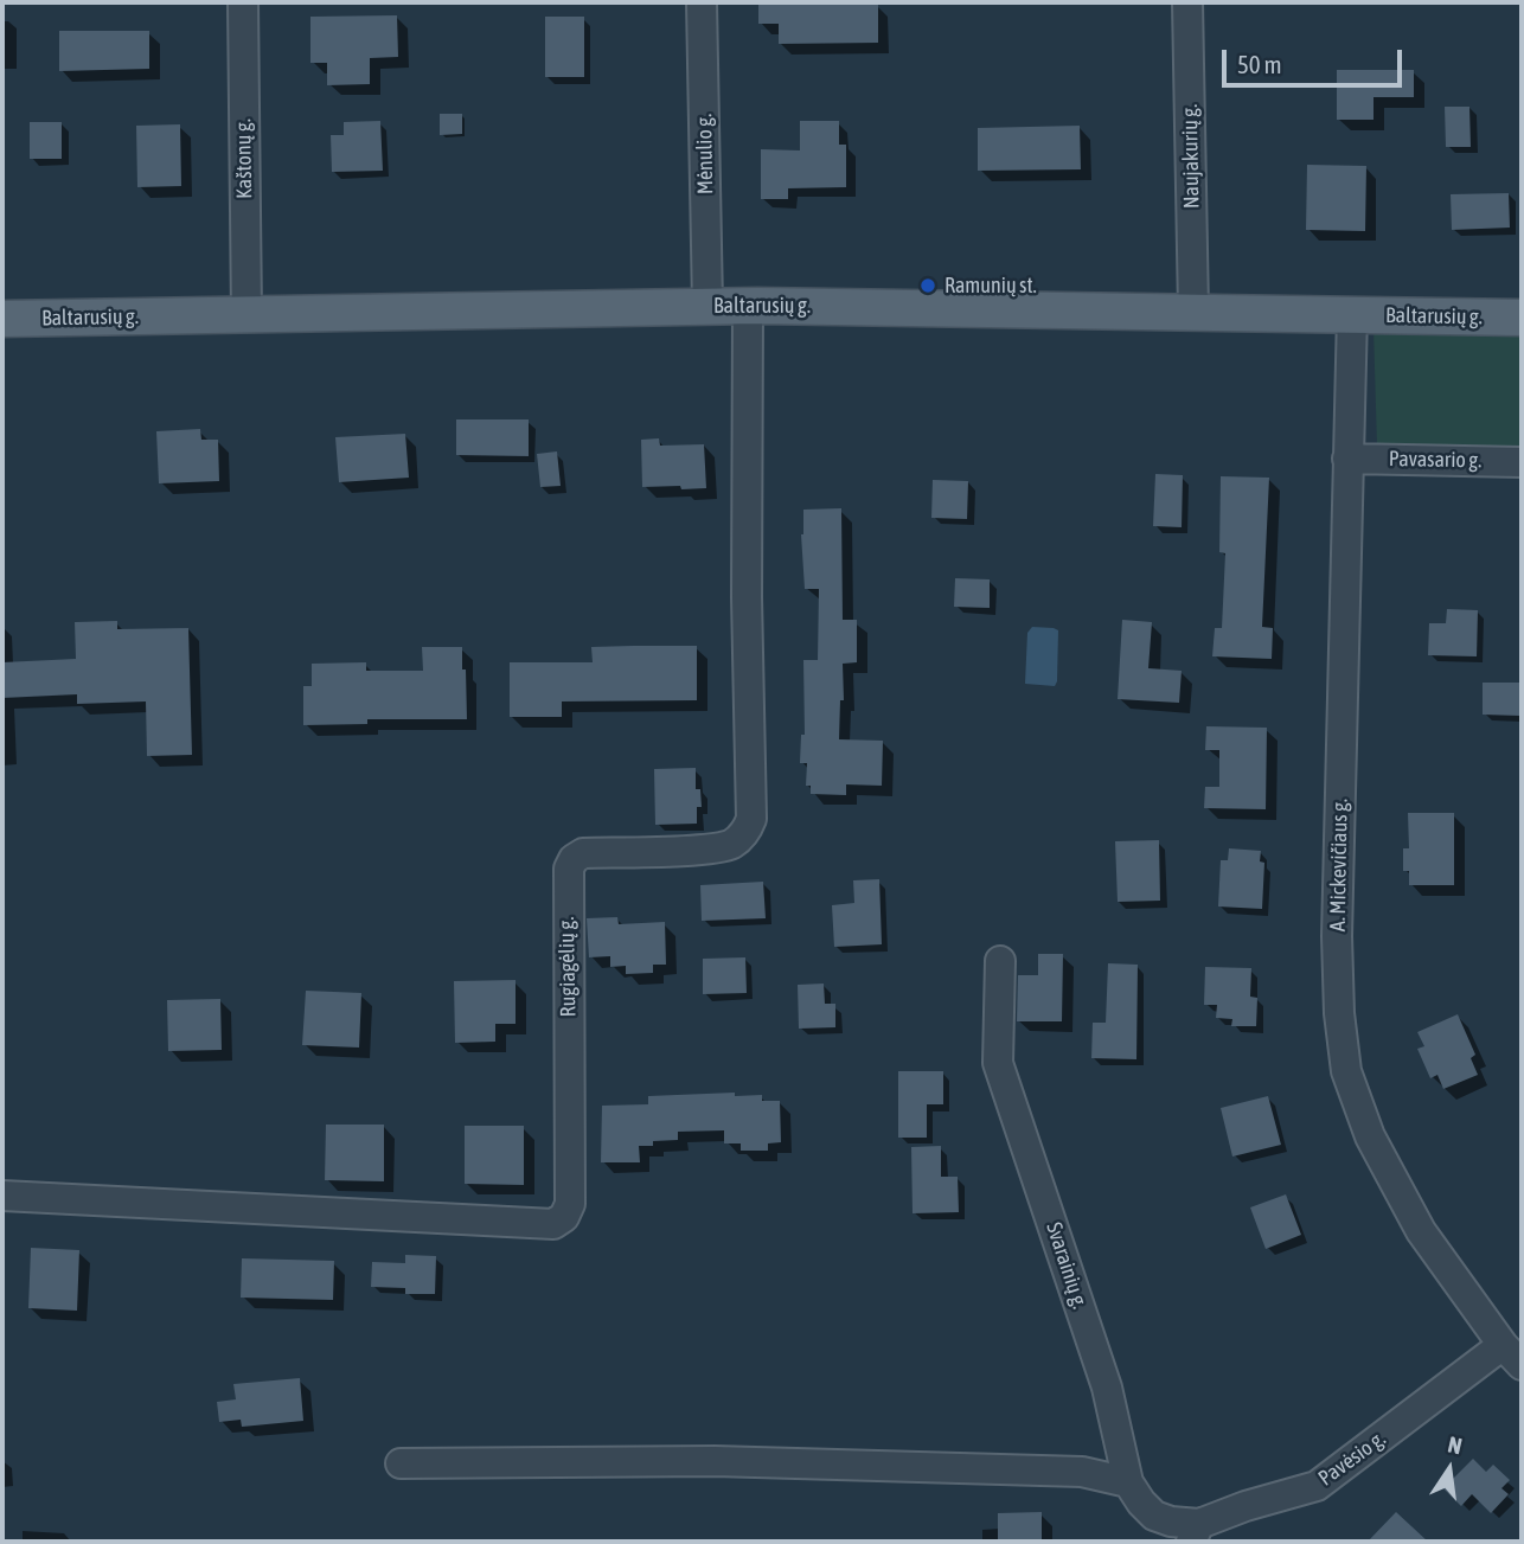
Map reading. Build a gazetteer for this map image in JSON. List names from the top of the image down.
{
  "streets": {
    "main road": ["Baltarusių g."],
    "street": [
      "Mėnulio g.",
      "Naujakurių g.",
      "Kaštonų g.",
      "Pavasario g.",
      "A. Mickevičiaus g.",
      "Rugiagėlių g.",
      "Svarainių g.",
      "Pavėsio g."
    ]
  },
  "crossings": [
    ["Mėnulio g.", "Baltarusių g."],
    ["Naujakurių g.", "Baltarusių g."],
    ["Kaštonų g.", "Baltarusių g."],
    ["Baltarusių g.", "A. Mickevičiaus g."],
    ["Baltarusių g.", "Rugiagėlių g."],
    ["Pavasario g.", "A. Mickevičiaus g."],
    ["A. Mickevičiaus g.", "Pavėsio g."],
    ["Svarainių g.", "Pavėsio g."]
  ],
  "places": ["Ramunių st."],
  "scale_bar": "50 m",
  "north": "top"
}
